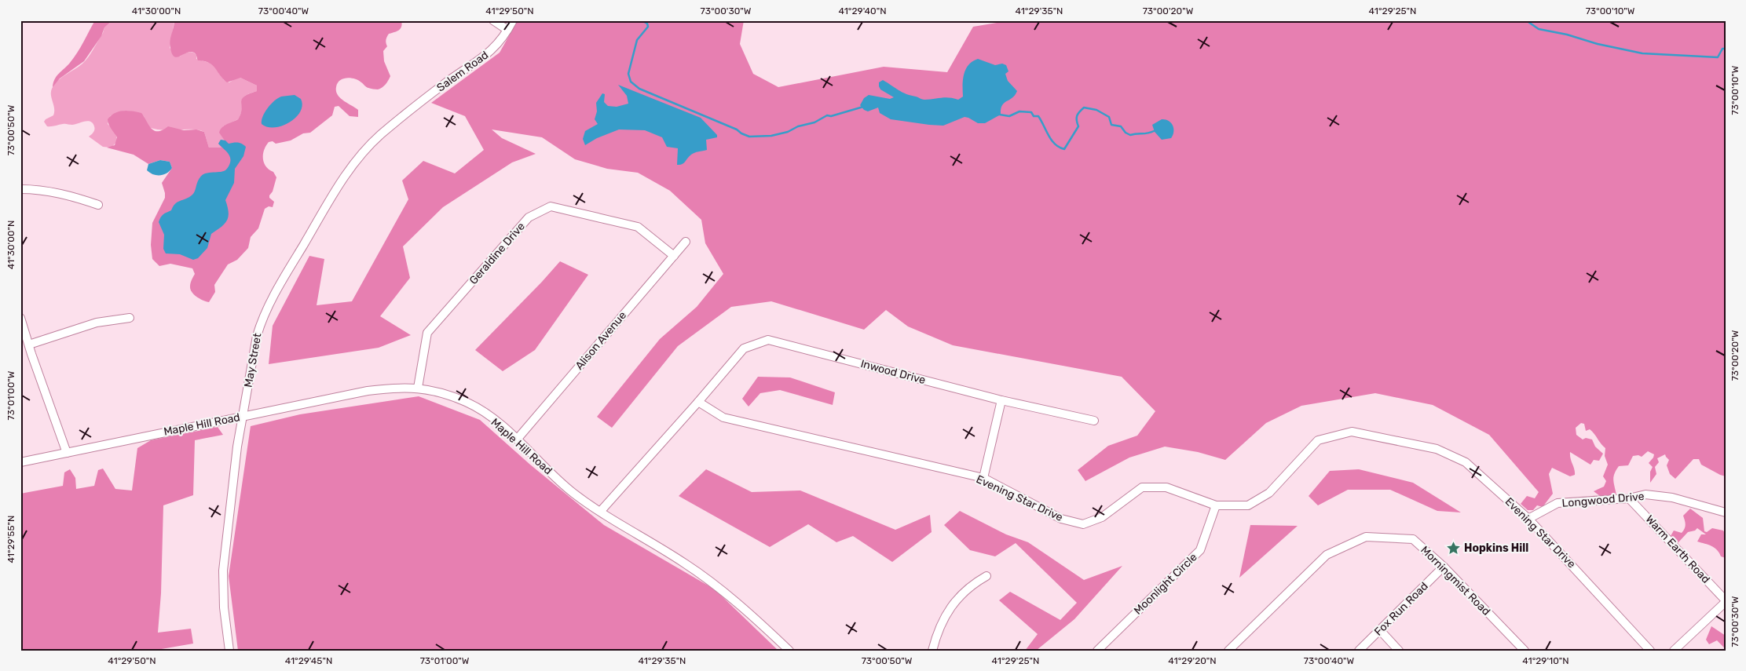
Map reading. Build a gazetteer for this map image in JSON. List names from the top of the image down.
{
  "streets": {
    "street": [
      "Salem Road",
      "Geraldine Drive",
      "Alison Avenue",
      "May Street",
      "Inwood Drive",
      "Maple Hill Road",
      "Evening Star Drive",
      "Longwood Drive",
      "Warm Earth Road",
      "Morningmist Road",
      "Moonlight Circle",
      "Fox Run Road"
    ]
  },
  "crossings": [
    ["Salem Road", "May Street"],
    ["Geraldine Drive", "Alison Avenue"],
    ["Geraldine Drive", "Maple Hill Road"],
    ["Alison Avenue", "Maple Hill Road"],
    ["May Street", "Maple Hill Road"],
    ["Inwood Drive", "Maple Hill Road"],
    ["Inwood Drive", "Evening Star Drive"],
    ["Evening Star Drive", "Longwood Drive"],
    ["Evening Star Drive", "Moonlight Circle"],
    ["Longwood Drive", "Warm Earth Road"],
    ["Morningmist Road", "Fox Run Road"]
  ],
  "places": {
    "place": ["Hopkins Hill"]
  },
  "coordinates": [
    "41°30'00\"N",
    "73°00'40\"W",
    "41°29'50\"N",
    "73°00'30\"W",
    "41°29'40\"N",
    "41°29'35\"N",
    "73°00'20\"W",
    "41°29'25\"N",
    "73°00'10\"W",
    "73°00'50\"W",
    "73°01'00\"W",
    "41°29'55\"N",
    "41°29'45\"N",
    "41°29'20\"N",
    "41°29'10\"N"
  ]
}
